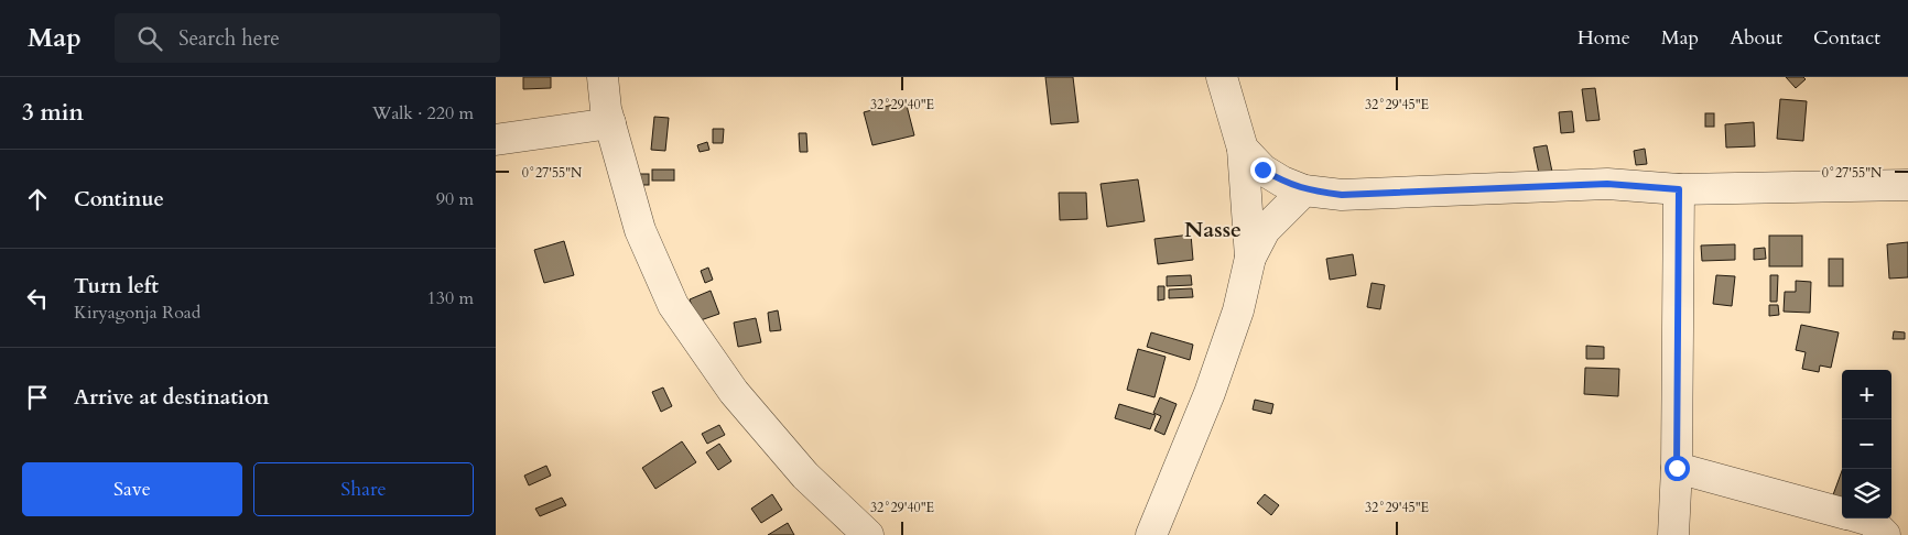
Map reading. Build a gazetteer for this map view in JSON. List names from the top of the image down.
{
  "districts": ["Nasse"],
  "page": {
    "header": "Map",
    "search": "Search here",
    "nav": [
      "Home",
      "Map",
      "About",
      "Contact"
    ],
    "heading": ["3 min", "Walk · 220 m"],
    "list": [
      ["Continue", "90 m"],
      ["Turn left", "Kiryagonja Road", "130 m"],
      "Arrive at destination"
    ],
    "map_buttons": ["+", "−"],
    "buttons": ["Save", "Share"]
  },
  "coordinates": ["32°29'40\"E", "32°29'45\"E", "0°27'55\"N"]
}
